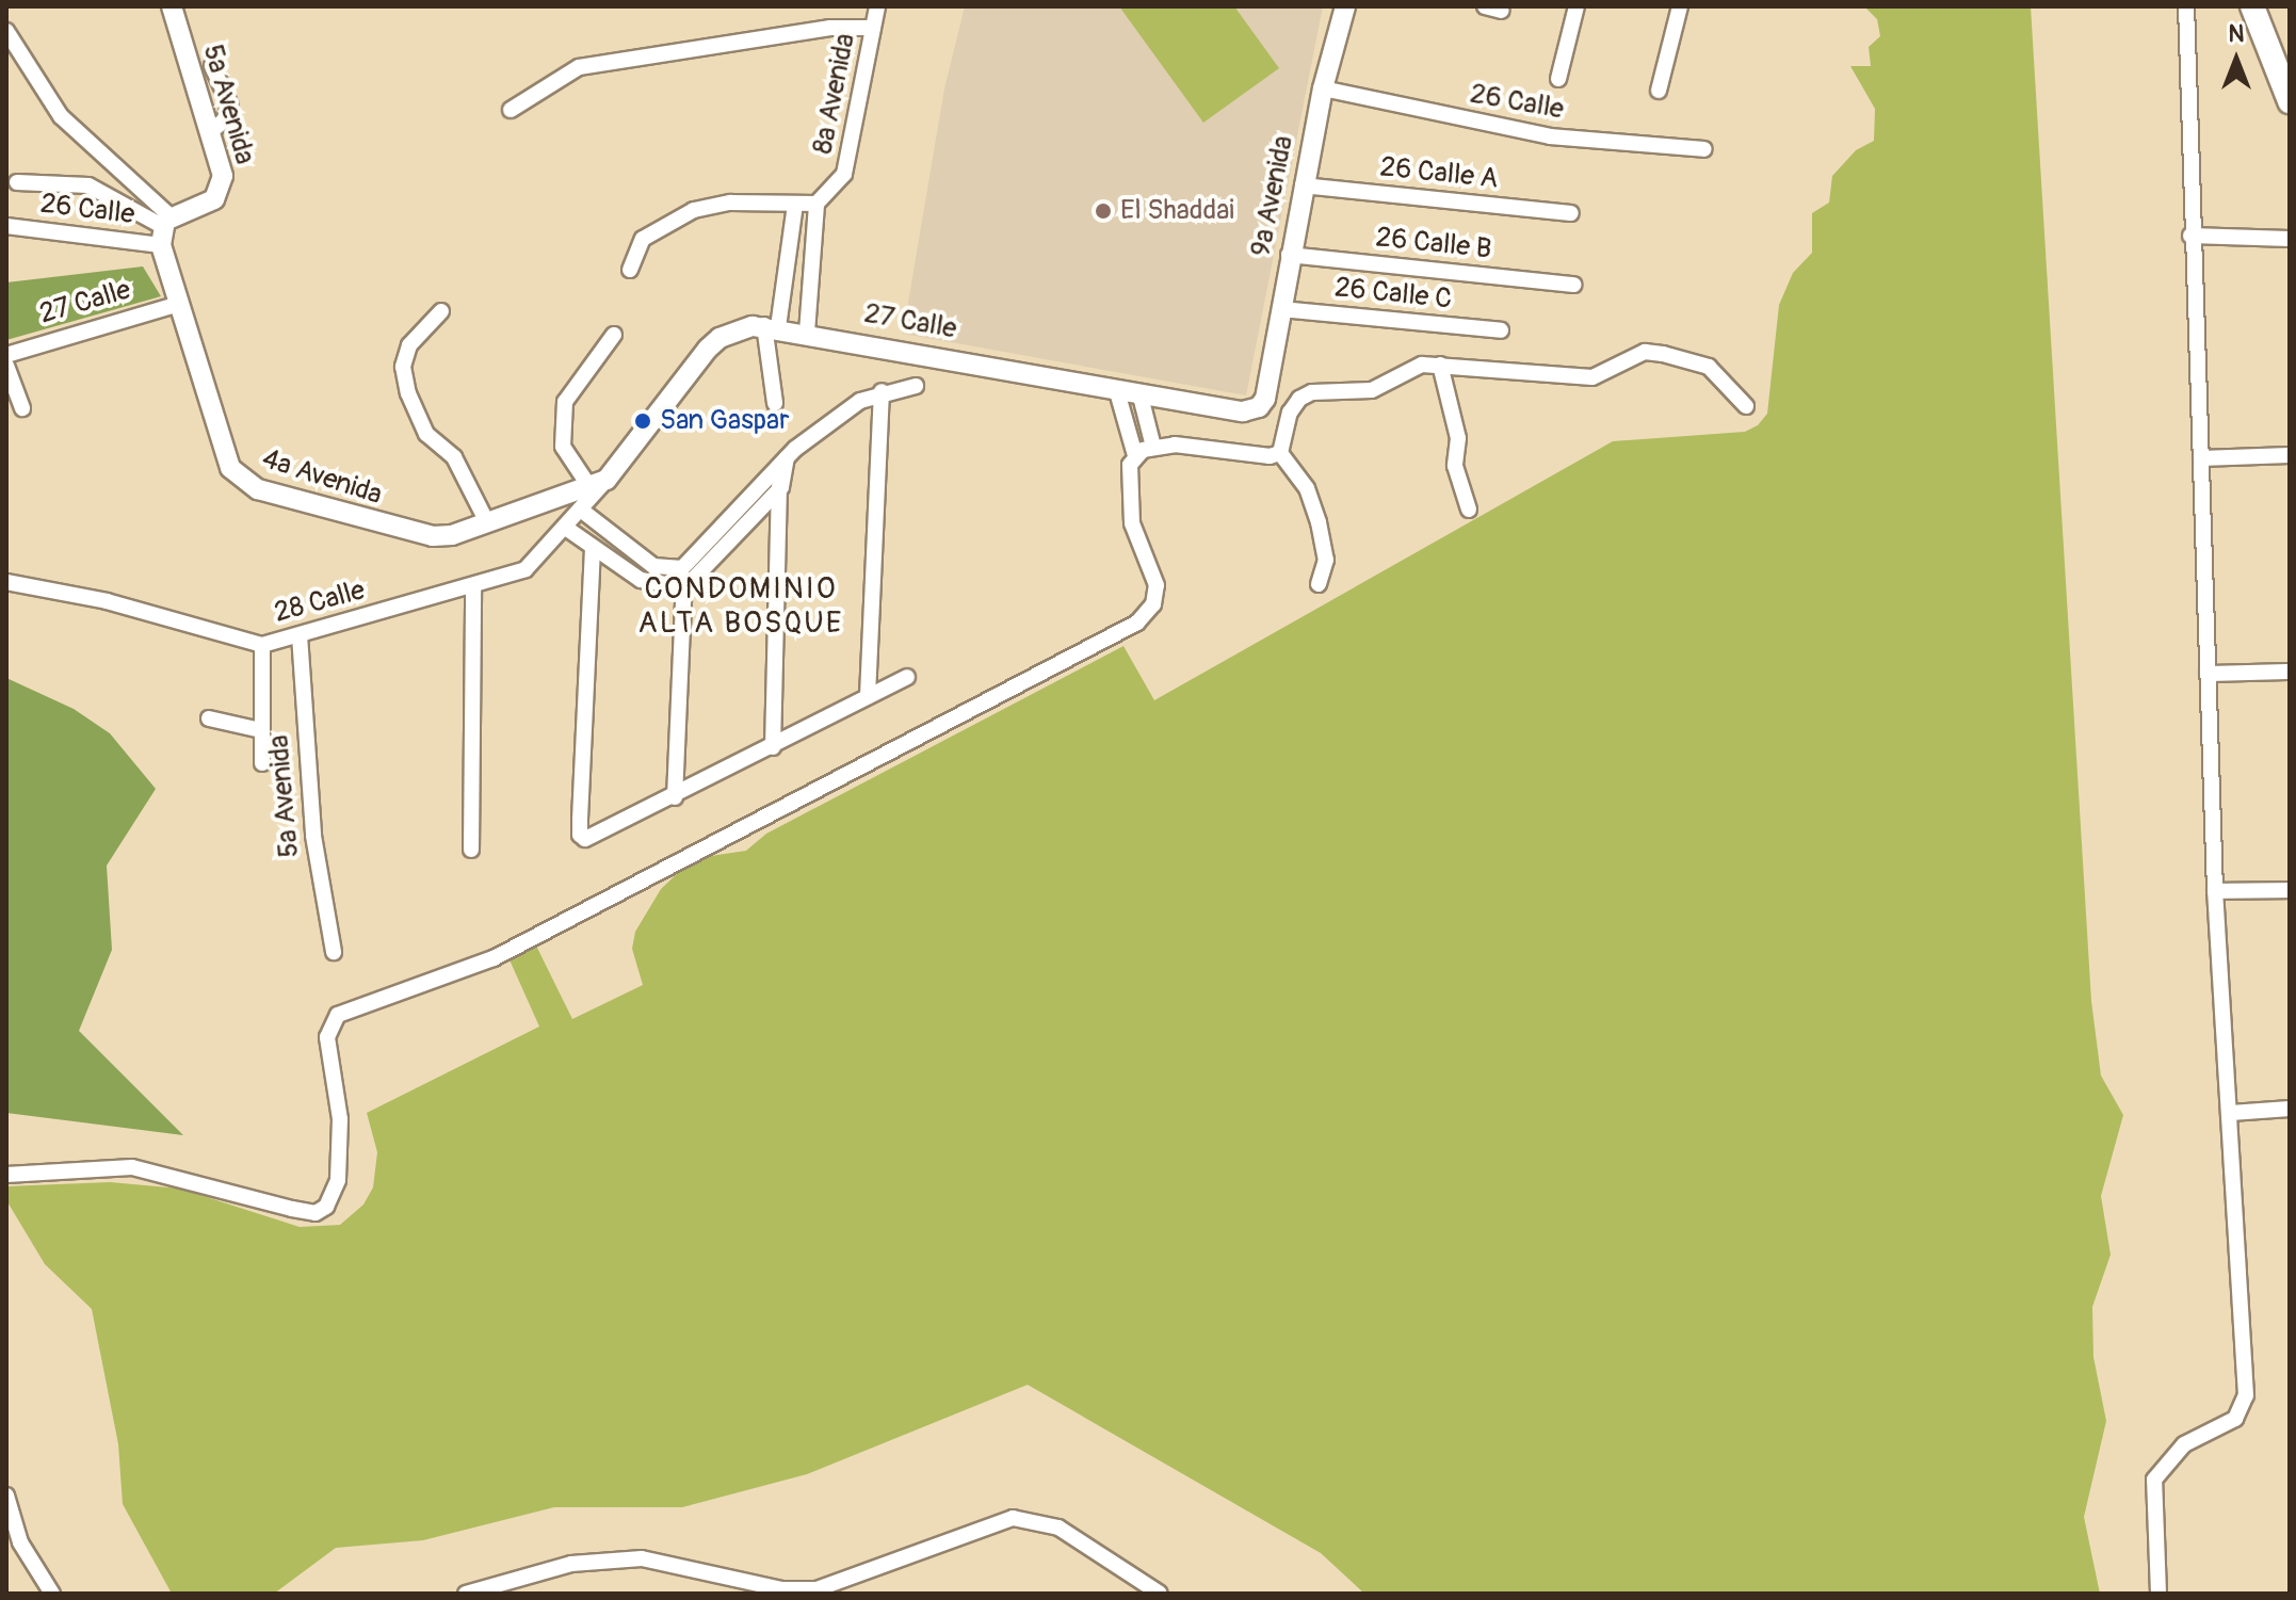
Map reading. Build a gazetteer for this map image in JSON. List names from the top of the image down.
{
  "streets": {
    "street": [
      "8a Avenida",
      "26 Calle",
      "5a Avenida",
      "26 Calle A",
      "9a Avenida",
      "26 Calle B",
      "26 Calle C",
      "27 Calle",
      "4a Avenida",
      "28 Calle"
    ]
  },
  "crossings": [
    ["26 Calle", "5a Avenida"],
    ["26 Calle", "9a Avenida"],
    ["26 Calle", "4a Avenida"],
    ["5a Avenida", "4a Avenida"],
    ["5a Avenida", "28 Calle"],
    ["26 Calle A", "9a Avenida"],
    ["9a Avenida", "26 Calle B"],
    ["9a Avenida", "26 Calle C"],
    ["9a Avenida", "27 Calle"],
    ["27 Calle", "4a Avenida"],
    ["27 Calle", "28 Calle"],
    ["4a Avenida", "28 Calle"]
  ],
  "districts": ["CONDOMINIO ALTA BOSQUE"],
  "places": ["El Shaddai", "San Gaspar"],
  "north": "top"
}
